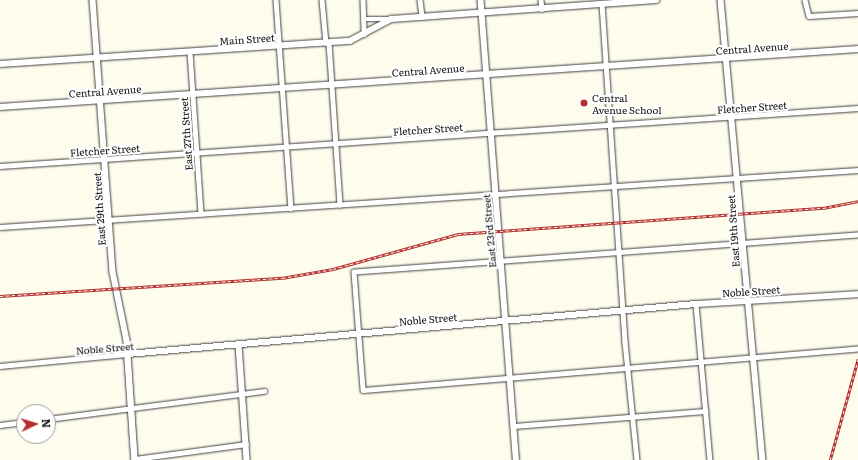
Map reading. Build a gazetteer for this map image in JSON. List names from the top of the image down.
{
  "streets": {
    "street": [
      "Main Street",
      "Central Avenue",
      "Fletcher Street",
      "East 27th Street",
      "East 29th Street",
      "East 23rd Street",
      "East 19th Street",
      "Noble Street"
    ]
  },
  "crossings": [
    ["Main Street", "East 27th Street"],
    ["Main Street", "East 29th Street"],
    ["Main Street", "East 23rd Street"],
    ["Central Avenue", "East 27th Street"],
    ["Central Avenue", "East 29th Street"],
    ["Central Avenue", "East 23rd Street"],
    ["Central Avenue", "East 19th Street"],
    ["Fletcher Street", "East 27th Street"],
    ["Fletcher Street", "East 29th Street"],
    ["Fletcher Street", "East 23rd Street"],
    ["Fletcher Street", "East 19th Street"],
    ["East 29th Street", "Noble Street"],
    ["East 23rd Street", "Noble Street"],
    ["East 19th Street", "Noble Street"]
  ],
  "places": ["Central Avenue School"],
  "north": "right"
}
